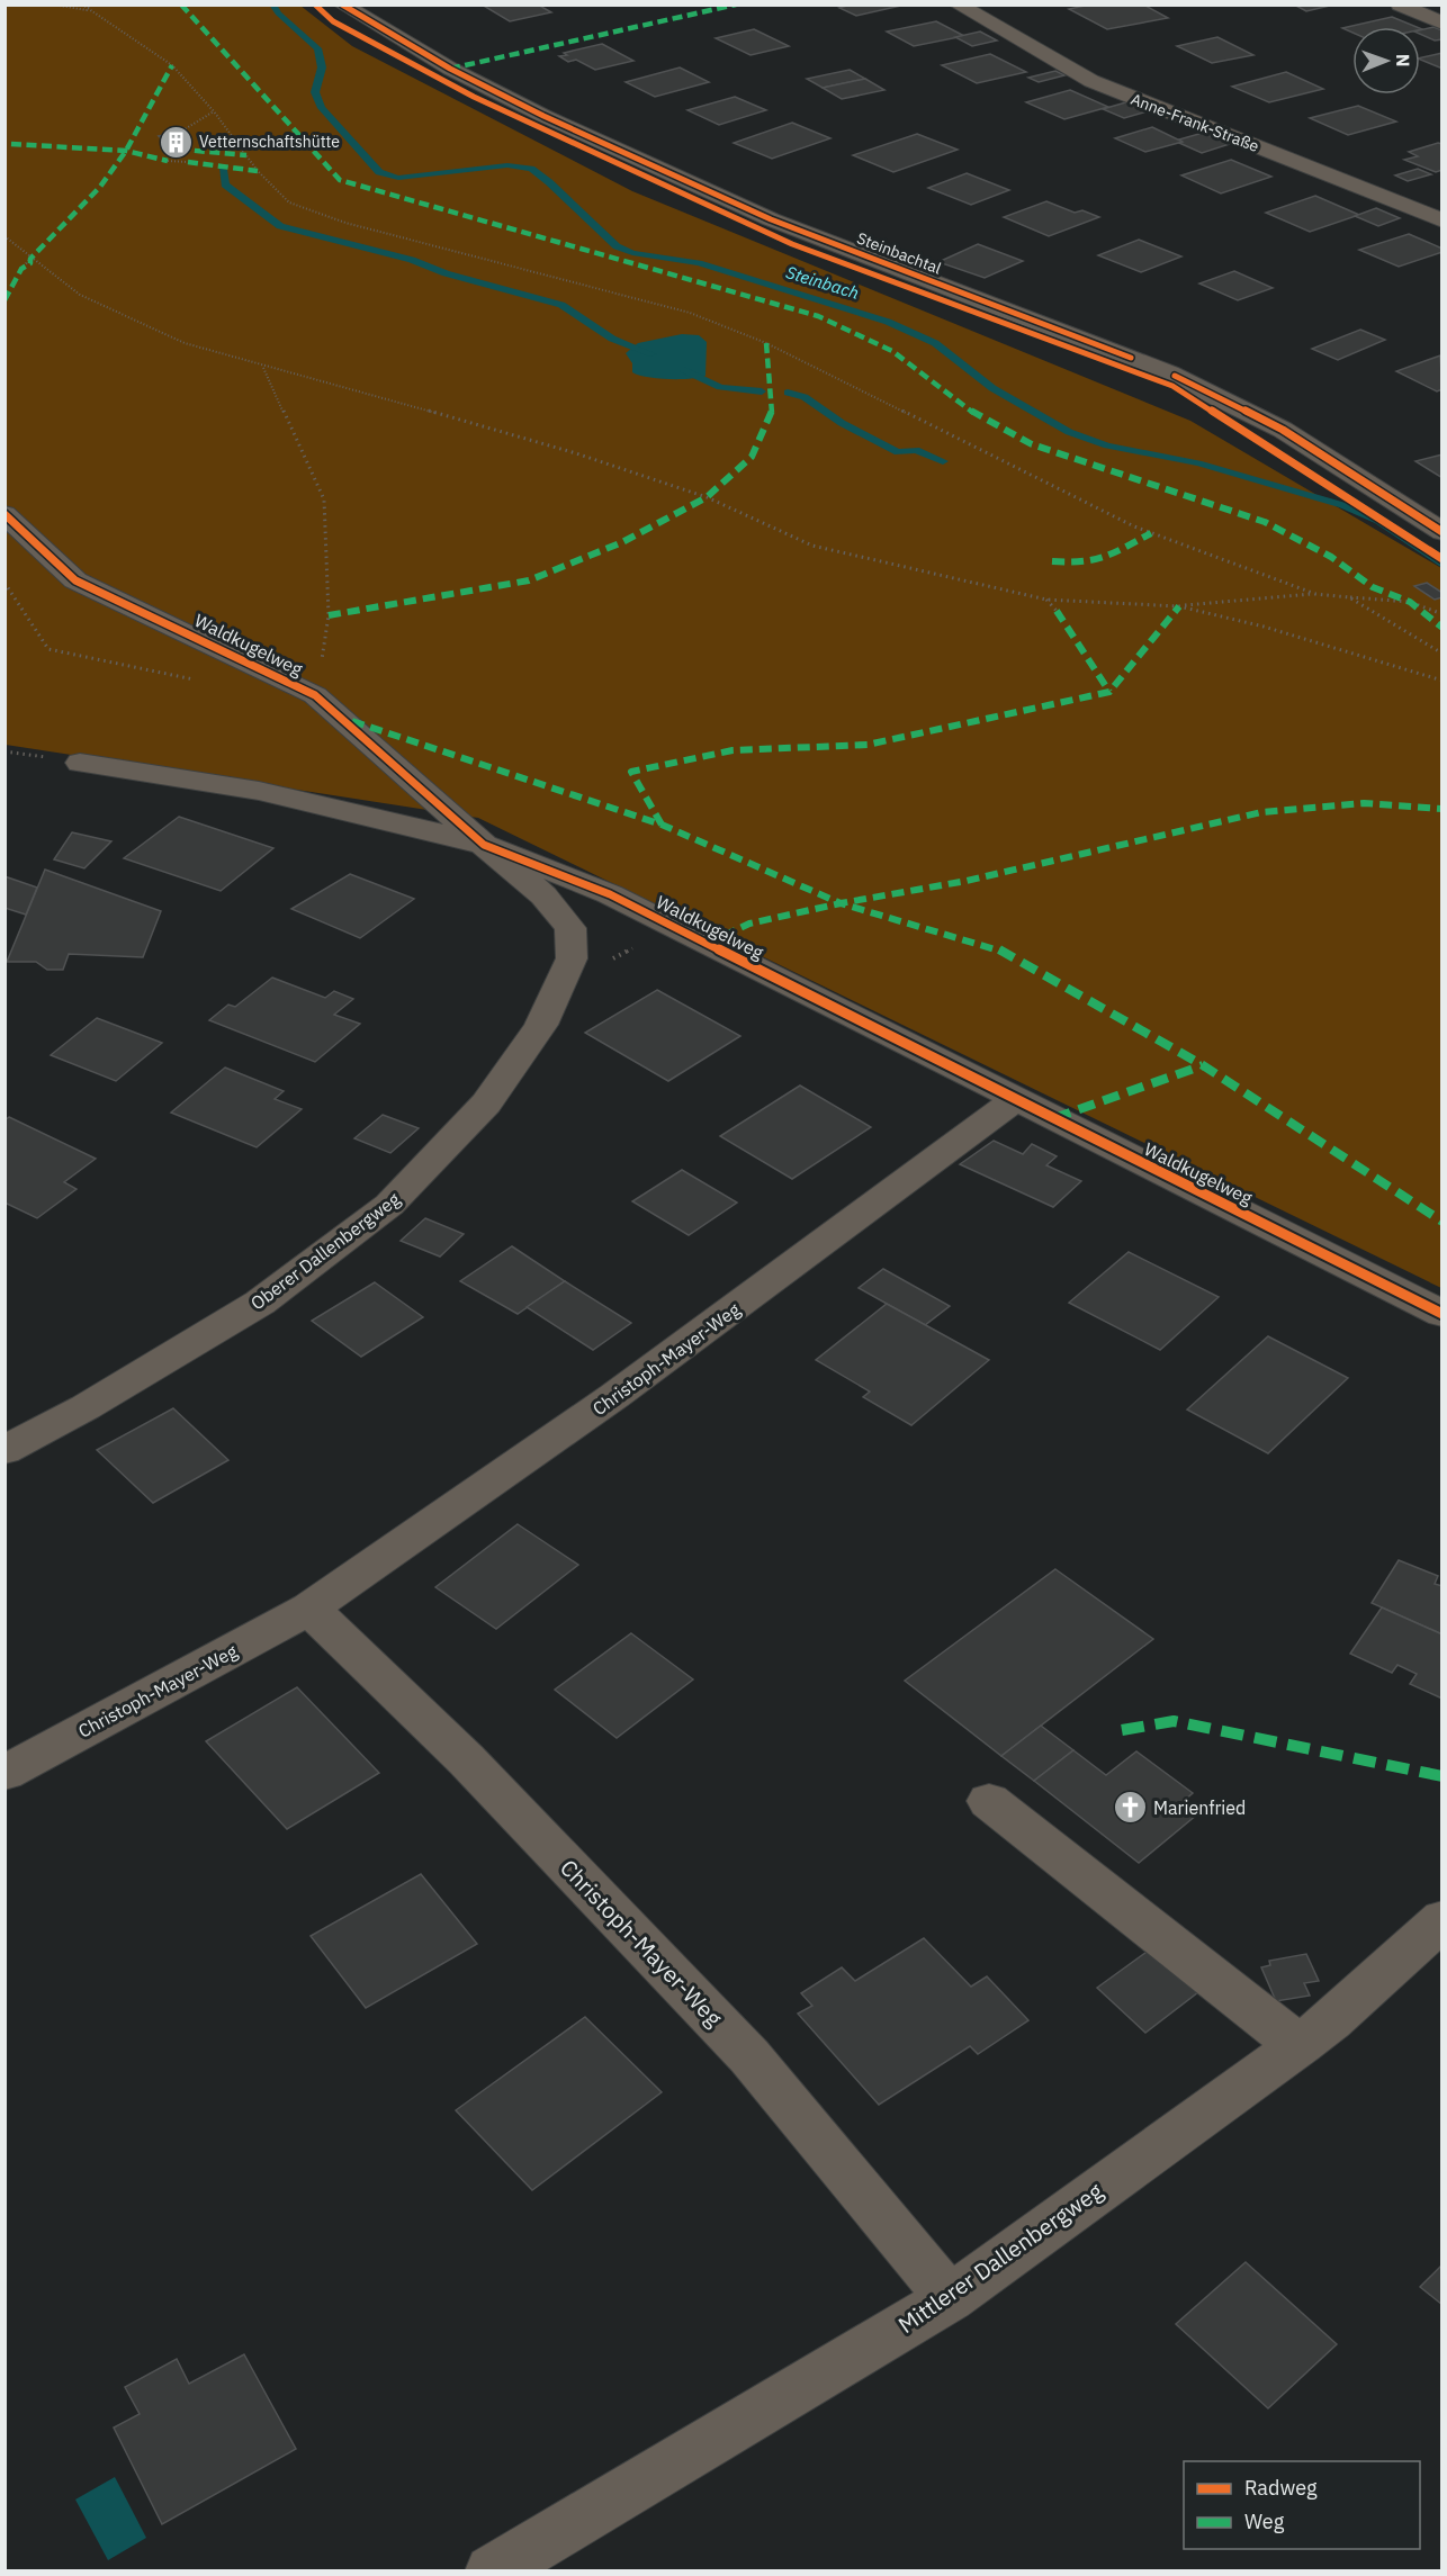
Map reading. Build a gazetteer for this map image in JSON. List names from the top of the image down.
{
  "streets": {
    "street": [
      "Anne-Frank-Straße",
      "Steinbachtal",
      "Waldkugelweg",
      "Oberer Dallenbergweg",
      "Christoph-Mayer-Weg",
      "Mittlerer Dallenbergweg"
    ]
  },
  "crossings": [
    ["Waldkugelweg", "Oberer Dallenbergweg"],
    ["Waldkugelweg", "Christoph-Mayer-Weg"],
    ["Christoph-Mayer-Weg", "Mittlerer Dallenbergweg"]
  ],
  "water": ["Steinbach"],
  "places": {
    "building": ["Vetternschaftshütte"],
    "church": ["Marienfried"]
  },
  "legend": ["Radweg", "Weg"],
  "north": "right"
}
